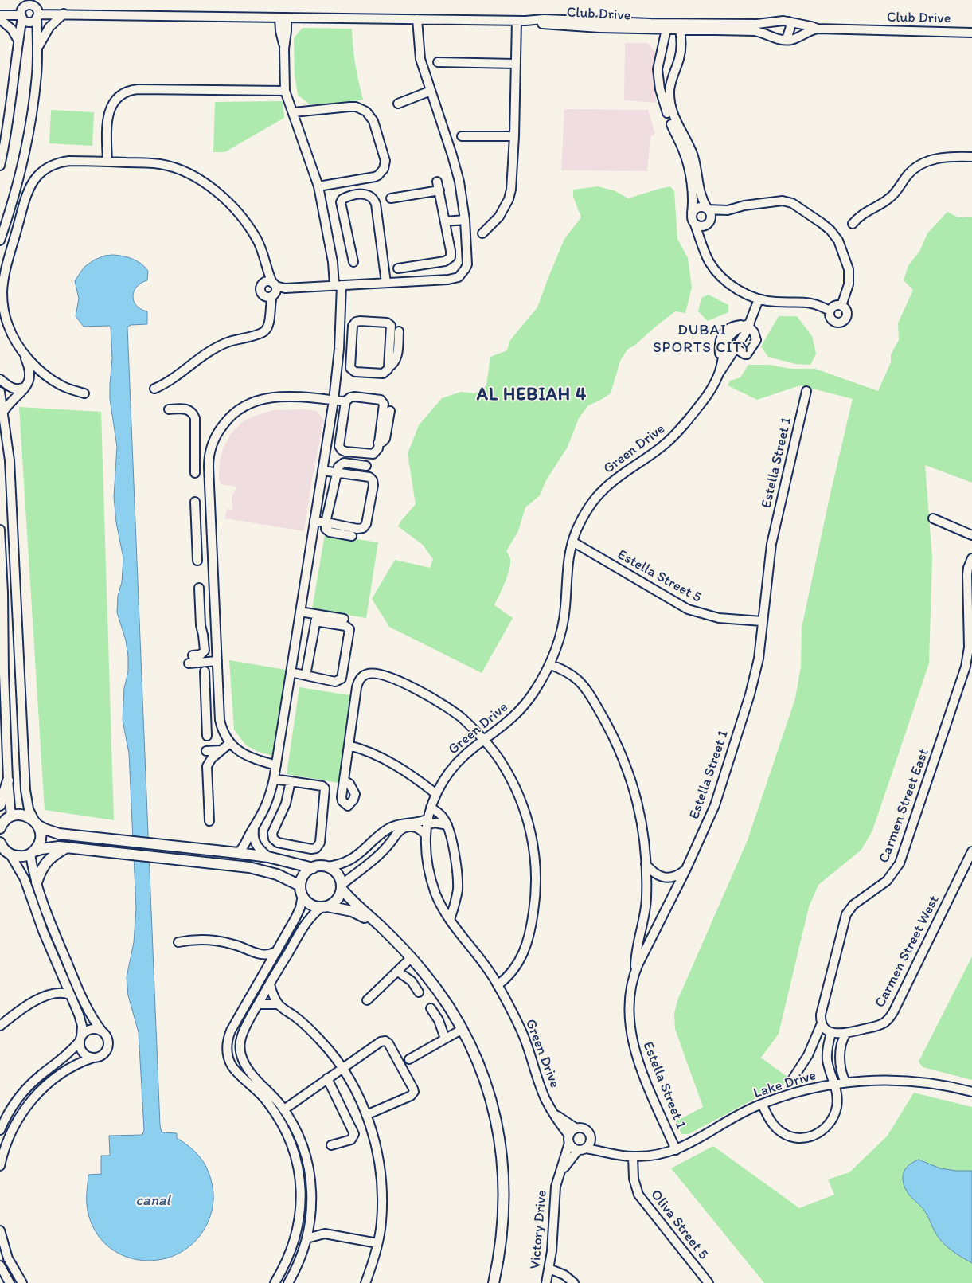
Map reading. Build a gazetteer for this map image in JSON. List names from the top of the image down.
{
  "streets": {
    "street": [
      "Club Drive",
      "Green Drive",
      "Estella Street 1",
      "Estella Street 5",
      "Carmen Street East",
      "Carmen Street West",
      "Lake Drive",
      "Oliva Street 5",
      "Victory Drive"
    ]
  },
  "crossings": [
    ["Green Drive", "Estella Street 5"],
    ["Green Drive", "Lake Drive"],
    ["Green Drive", "Victory Drive"],
    ["Estella Street 1", "Estella Street 5"],
    ["Estella Street 1", "Lake Drive"],
    ["Lake Drive", "Oliva Street 5"],
    ["Lake Drive", "Victory Drive"]
  ],
  "districts": ["DUBAI SPORTS CITY", "AL HEBIAH 4"],
  "water": ["canal"]
}
